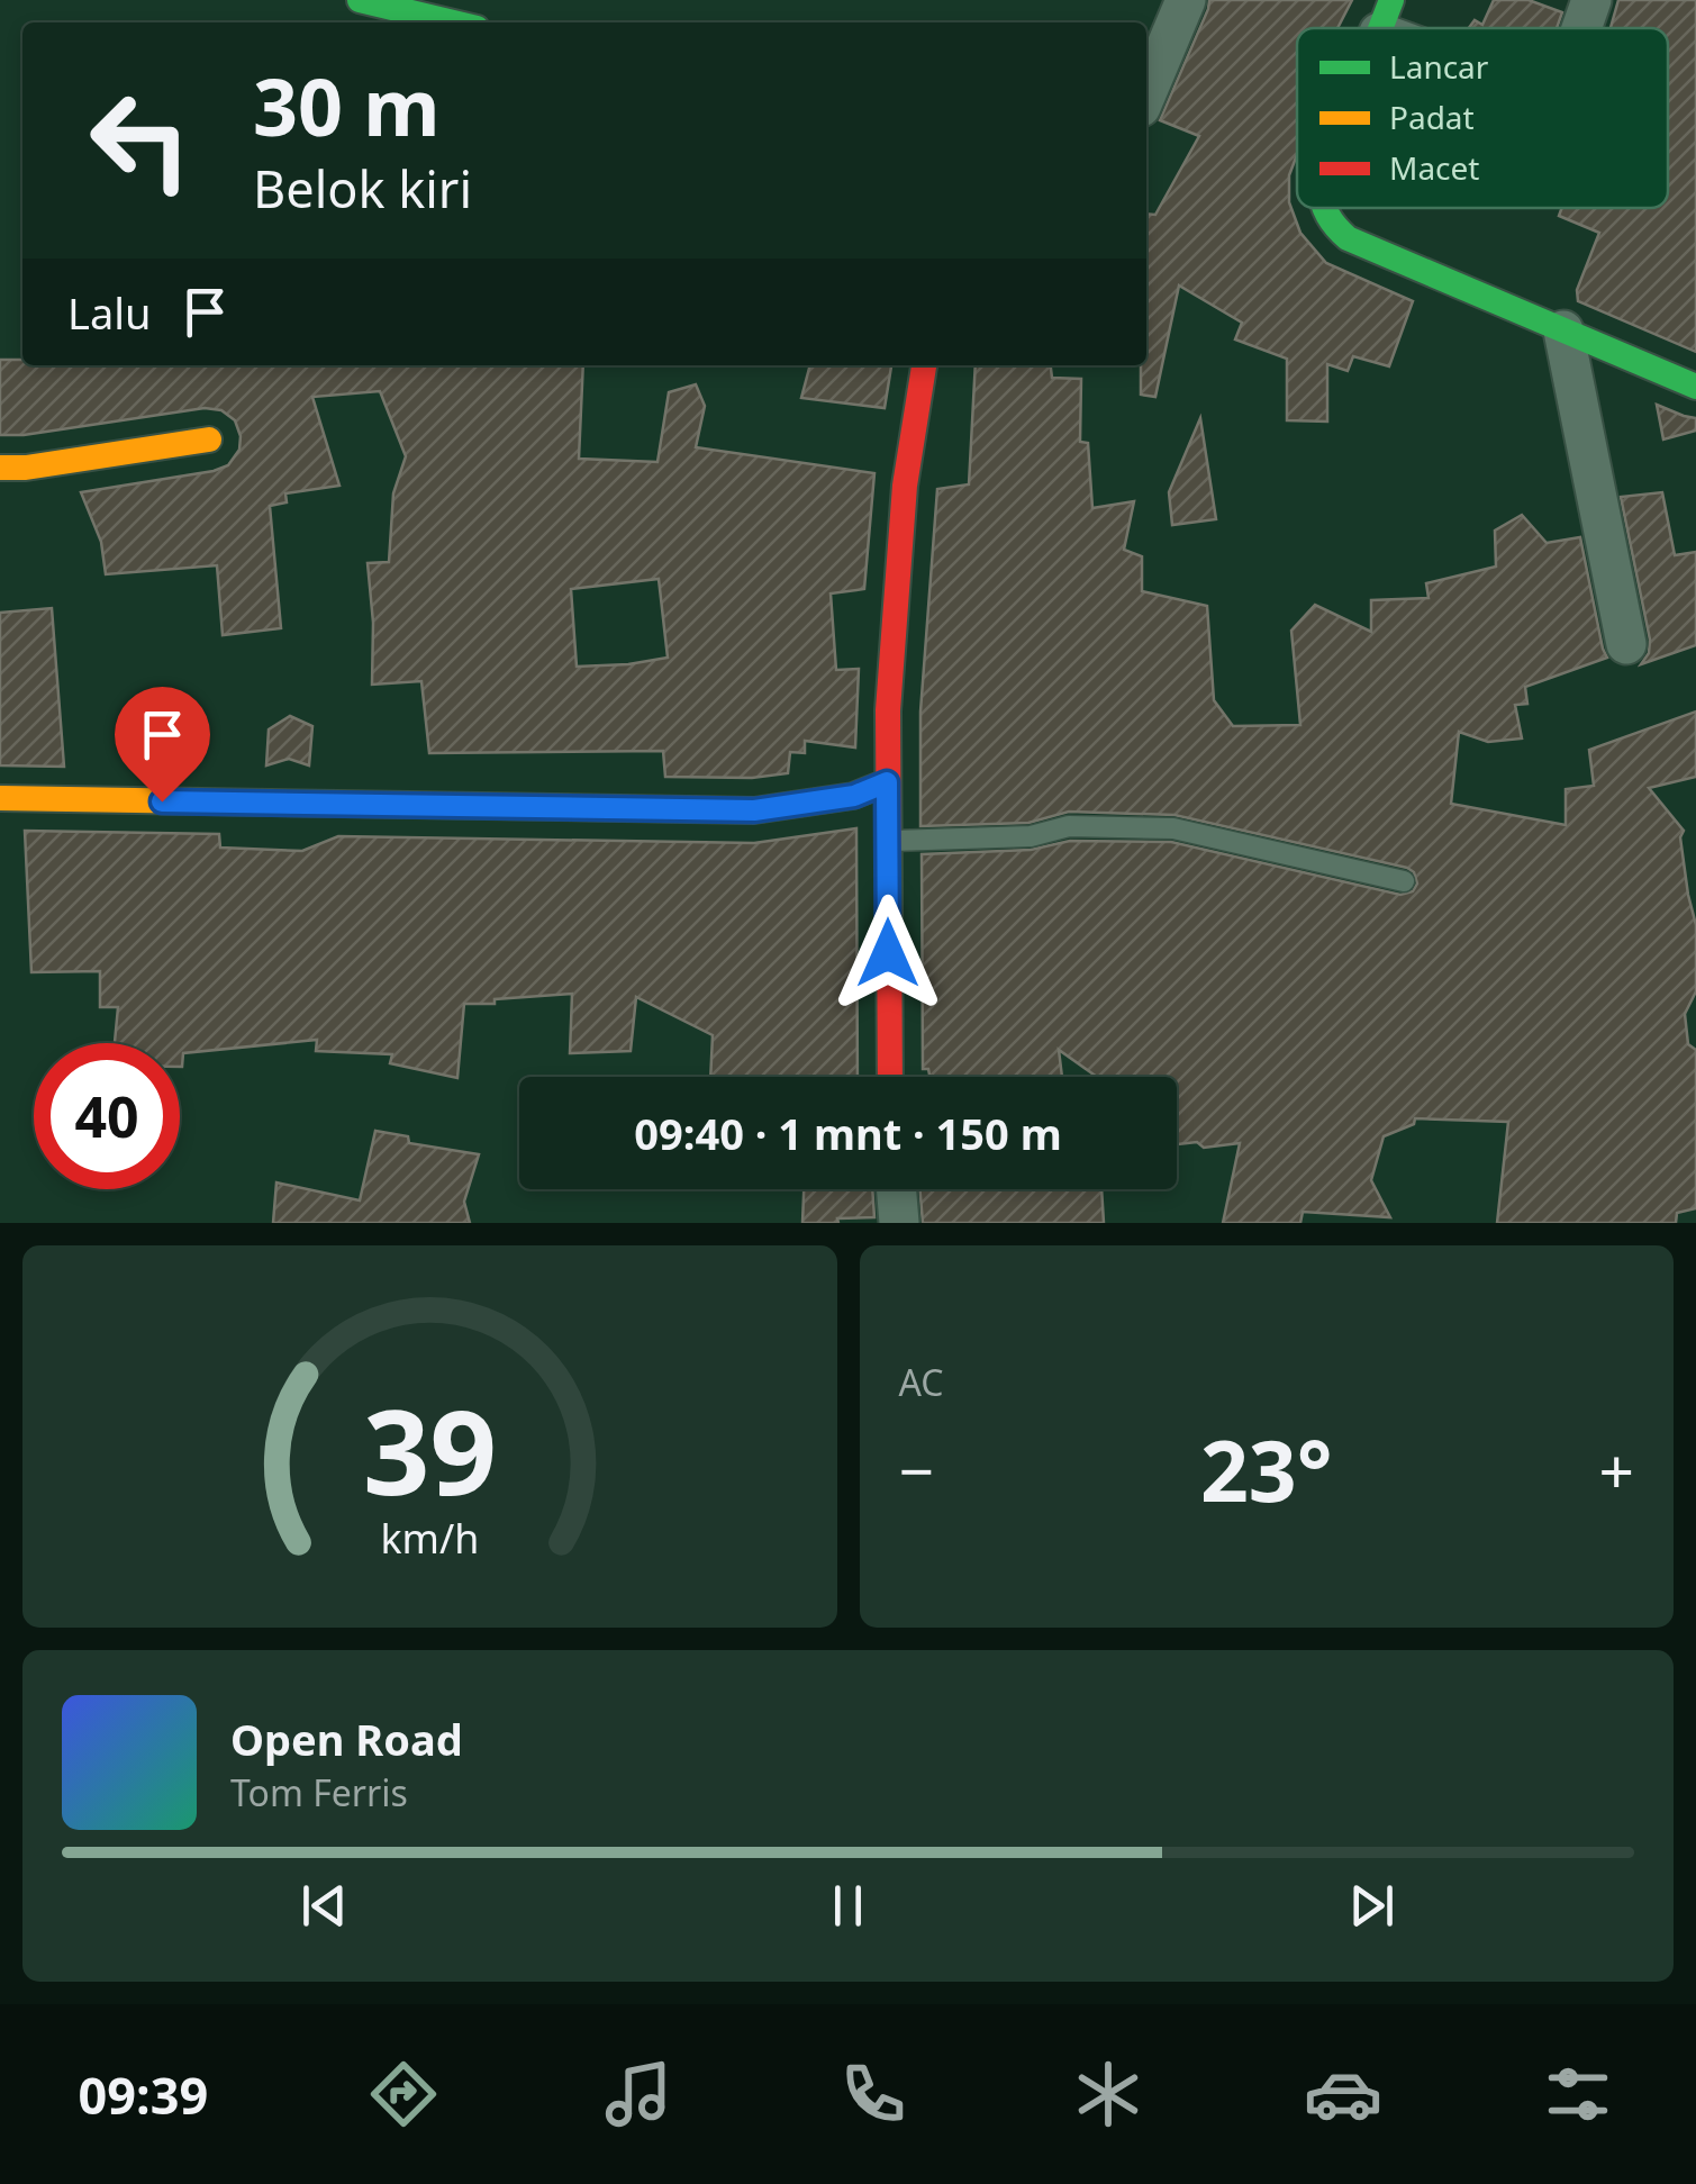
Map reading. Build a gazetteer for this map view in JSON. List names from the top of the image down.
{
  "legend": ["Lancar", "Padat", "Macet"],
  "page": {
    "turn": ["30 m", "Belok kiri"],
    "then": "Lalu",
    "limit": "40",
    "trip": "09:40 · 1 mnt · 150 m",
    "tile": "AC",
    "heat": ["−", "23°", "+"],
    "song": ["Open Road", "Tom Ferris"],
    "tabs": "09:39",
    "gauge": ["39", "km/h"]
  }
}
